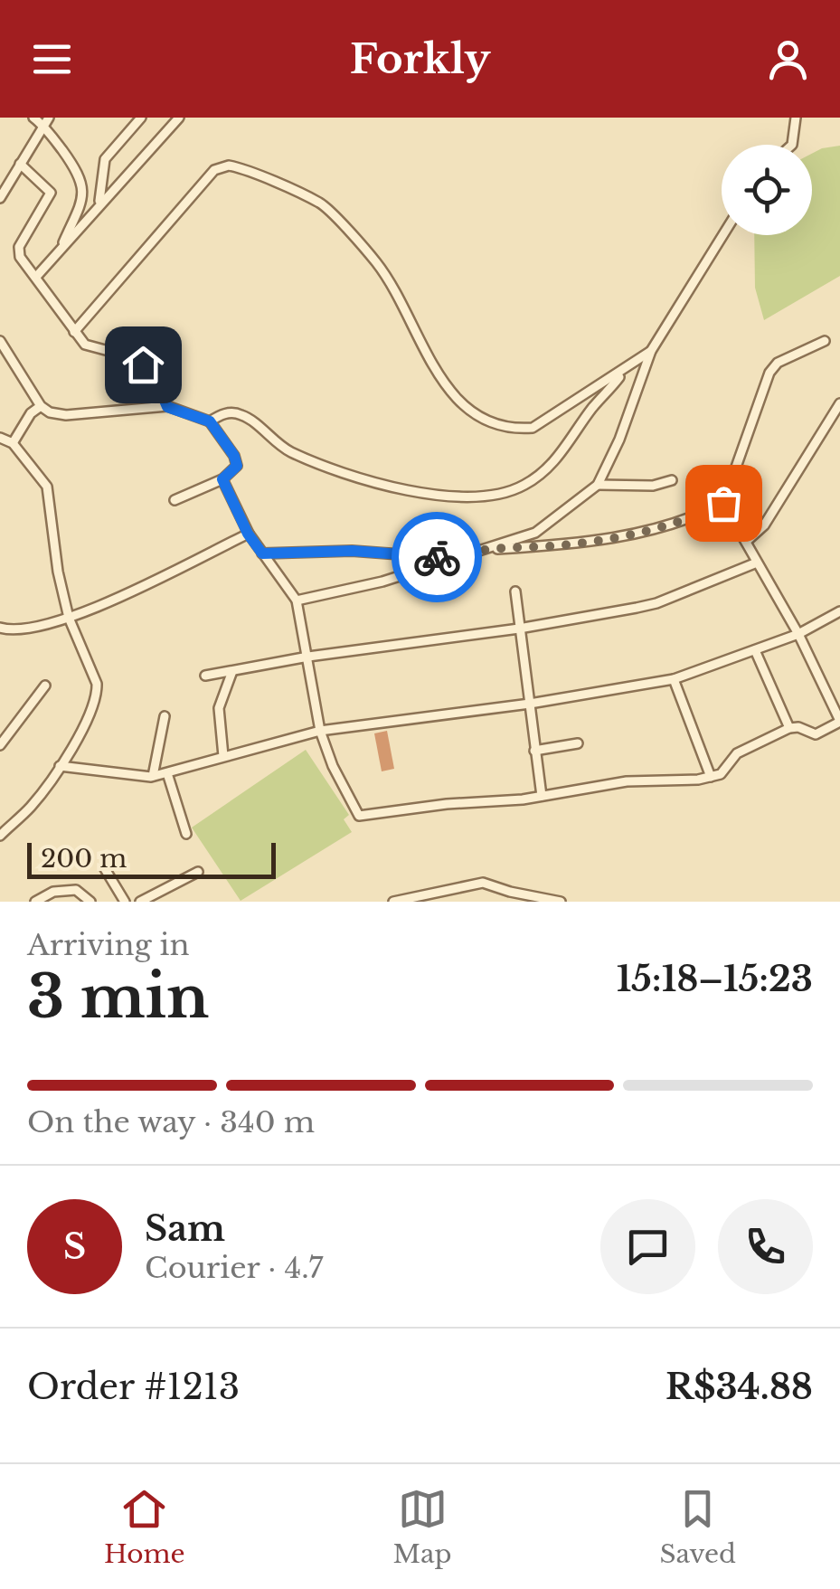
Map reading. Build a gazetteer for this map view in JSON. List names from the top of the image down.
{
  "scale_bar": "200 m",
  "page": {
    "header": "Forkly",
    "scale": "200 m",
    "heading": ["3 min", "Arriving in", "15:18–15:23"],
    "panel": [
      "Sam",
      "Courier · 4.7",
      "Order #1213",
      "R$34.88"
    ],
    "bar": "On the way · 340 m",
    "round": "S",
    "tabs": ["Home", "Map", "Saved"]
  }
}
